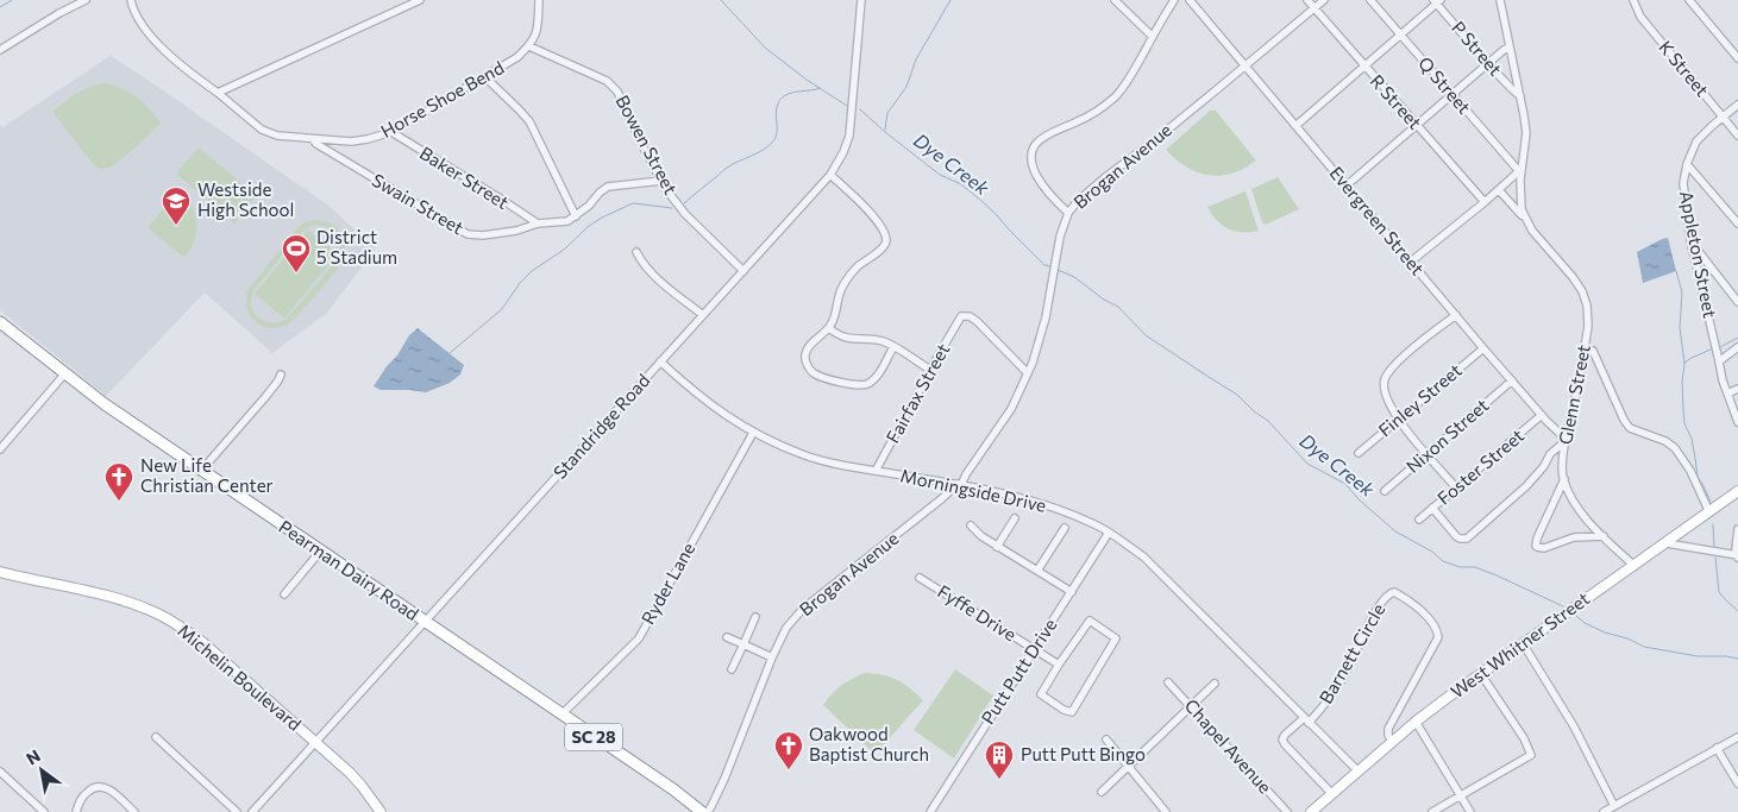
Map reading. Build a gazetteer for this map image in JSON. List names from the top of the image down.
{
  "streets": {
    "highway": ["Pearman Dairy Road", "SC 28"],
    "main road": ["West Whitner Street", "Michelin Boulevard"],
    "street": [
      "P Street",
      "K Street",
      "Q Street",
      "Horse Shoe Bend",
      "R Street",
      "Bowen Street",
      "Brogan Avenue",
      "Baker Street",
      "Swain Street",
      "Evergreen Street",
      "Appleton Street",
      "Fairfax Street",
      "Glenn Street",
      "Finley Street",
      "Standridge Road",
      "Nixon Street",
      "Foster Street",
      "Morningside Drive",
      "Ryder Lane",
      "Fyffe Drive",
      "Barnett Circle",
      "Putt Putt Drive",
      "Chapel Avenue"
    ]
  },
  "crossings": [
    ["P Street", "Glenn Street"],
    ["K Street", "Appleton Street"],
    ["Q Street", "Glenn Street"],
    ["Horse Shoe Bend", "Bowen Street"],
    ["Horse Shoe Bend", "Baker Street"],
    ["Horse Shoe Bend", "Swain Street"],
    ["R Street", "Brogan Avenue"],
    ["Bowen Street", "Standridge Road"],
    ["Brogan Avenue", "Evergreen Street"],
    ["Brogan Avenue", "Fairfax Street"],
    ["Brogan Avenue", "Morningside Drive"],
    ["Baker Street", "Swain Street"],
    ["Evergreen Street", "Glenn Street"],
    ["Evergreen Street", "Finley Street"],
    ["Evergreen Street", "Nixon Street"],
    ["Evergreen Street", "Foster Street"],
    ["Fairfax Street", "Morningside Drive"],
    ["Glenn Street", "West Whitner Street"],
    ["Standridge Road", "Morningside Drive"],
    ["Standridge Road", "Pearman Dairy Road"],
    ["Standridge Road", "Michelin Boulevard"],
    ["Morningside Drive", "Ryder Lane"],
    ["Morningside Drive", "West Whitner Street"],
    ["Morningside Drive", "Barnett Circle"],
    ["Morningside Drive", "Putt Putt Drive"],
    ["Pearman Dairy Road", "Ryder Lane"],
    ["Fyffe Drive", "Putt Putt Drive"],
    ["West Whitner Street", "Barnett Circle"]
  ],
  "water": ["Dye Creek"],
  "places": {
    "school or university": ["Westside High School"],
    "sports": ["District 5 Stadium"],
    "church": ["New Life Christian Center", "Oakwood Baptist Church"],
    "building": ["Putt Putt Bingo"]
  },
  "north": "top left"
}
